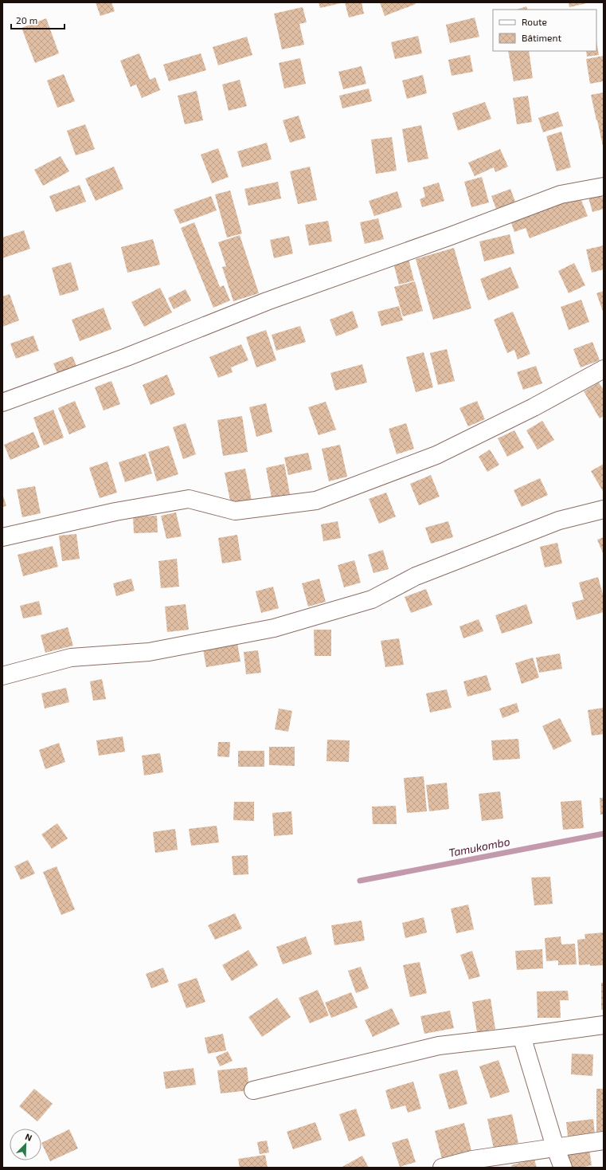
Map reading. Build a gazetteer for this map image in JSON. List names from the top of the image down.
{
  "water": ["Tamukombo"],
  "legend": ["Route", "Bâtiment"],
  "scale_bar": "20 m",
  "north": "top right"
}
